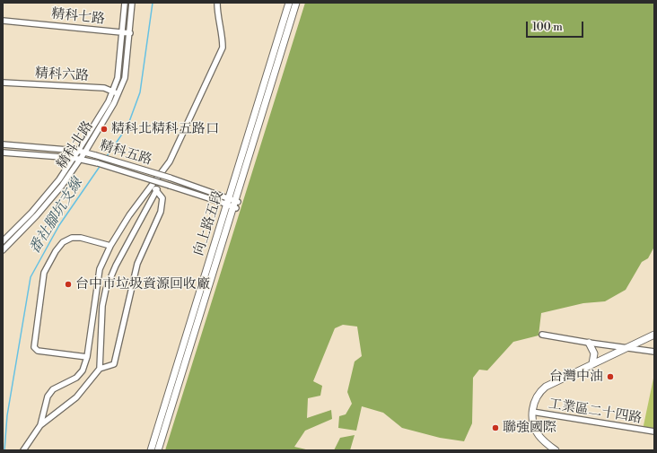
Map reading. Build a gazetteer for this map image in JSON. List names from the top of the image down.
{
  "streets": {
    "main road": ["向上路五段"],
    "street": [
      "精科七路",
      "精科六路",
      "精科北路",
      "精科五路",
      "工業區二十四路"
    ]
  },
  "crossings": [
    ["精科七路", "精科北路"],
    ["精科六路", "精科北路"],
    ["精科北路", "精科五路"],
    ["精科五路", "向上路五段"]
  ],
  "water": ["番社腳坑支線"],
  "places": [
    "精科北精科五路口",
    "台中市垃圾資源回收廠",
    "台灣中油",
    "聯強國際"
  ],
  "scale_bar": "100 m"
}
